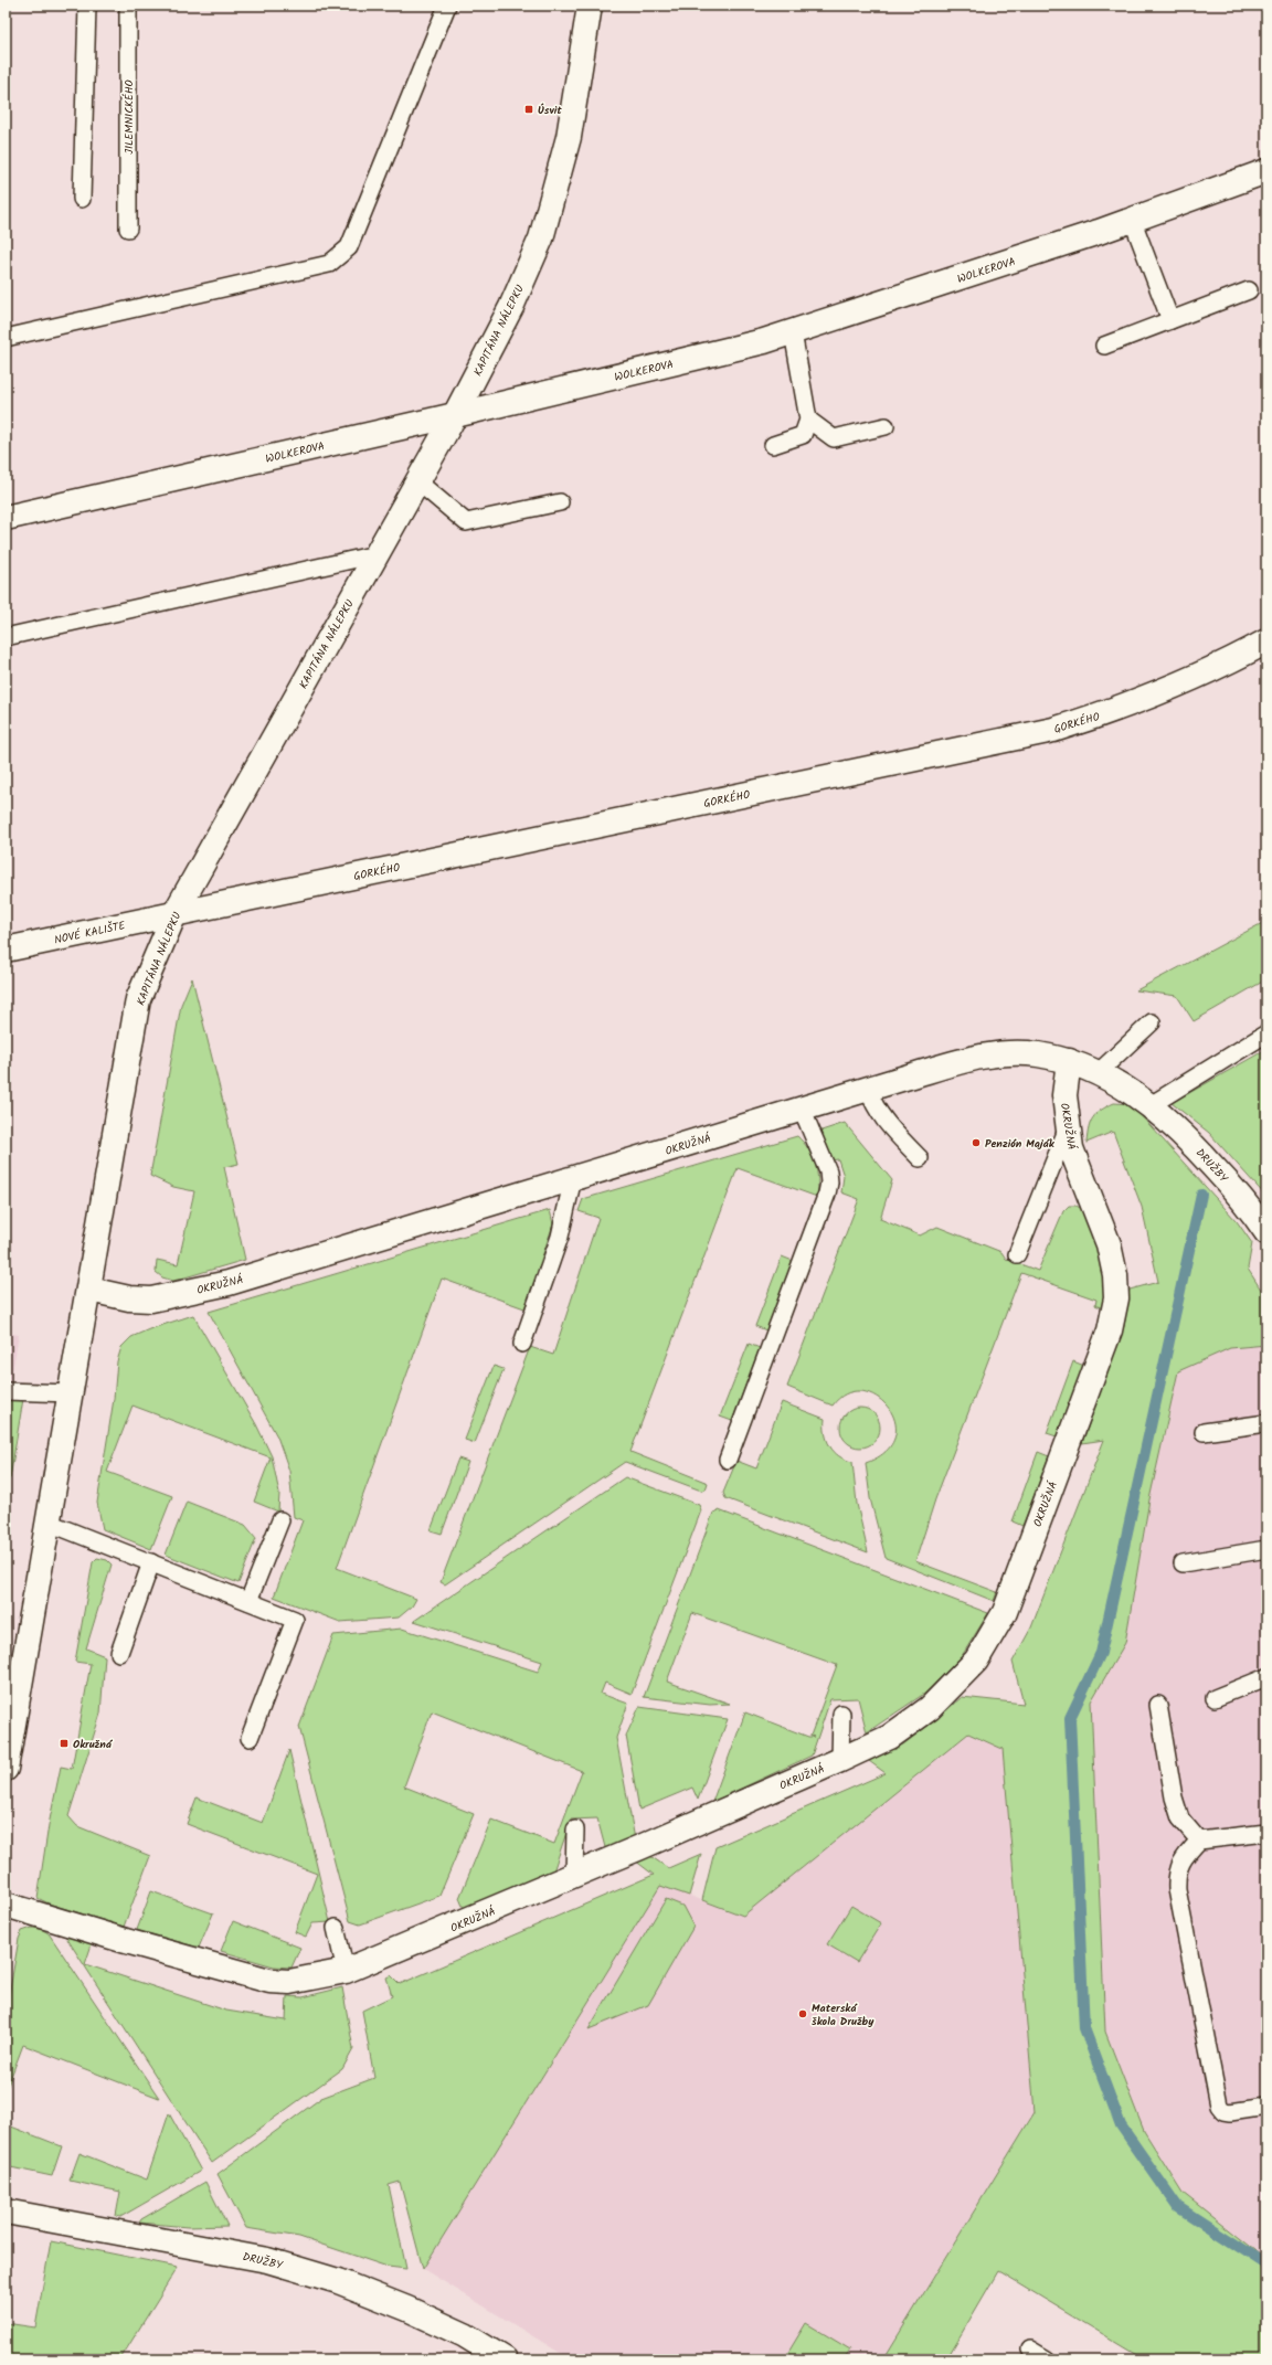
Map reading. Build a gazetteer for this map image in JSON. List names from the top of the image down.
{
  "streets": {
    "street": [
      "WOLKEROVA",
      "KAPITÁNA NÁLEPKU",
      "GORKÉHO",
      "NOVÉ KALIŠTE",
      "OKRUŽNÁ",
      "DRUŽBY"
    ],
    "lane": ["JILEMNICKÉHO"]
  },
  "crossings": [
    ["WOLKEROVA", "KAPITÁNA NÁLEPKU"],
    ["KAPITÁNA NÁLEPKU", "GORKÉHO"],
    ["KAPITÁNA NÁLEPKU", "NOVÉ KALIŠTE"],
    ["KAPITÁNA NÁLEPKU", "OKRUŽNÁ"],
    ["GORKÉHO", "NOVÉ KALIŠTE"],
    ["OKRUŽNÁ", "DRUŽBY"]
  ],
  "places": {
    "transit": ["Úsvit", "Okružná"],
    "other": ["Penzión Maják", "Materská škola Družby"]
  }
}
